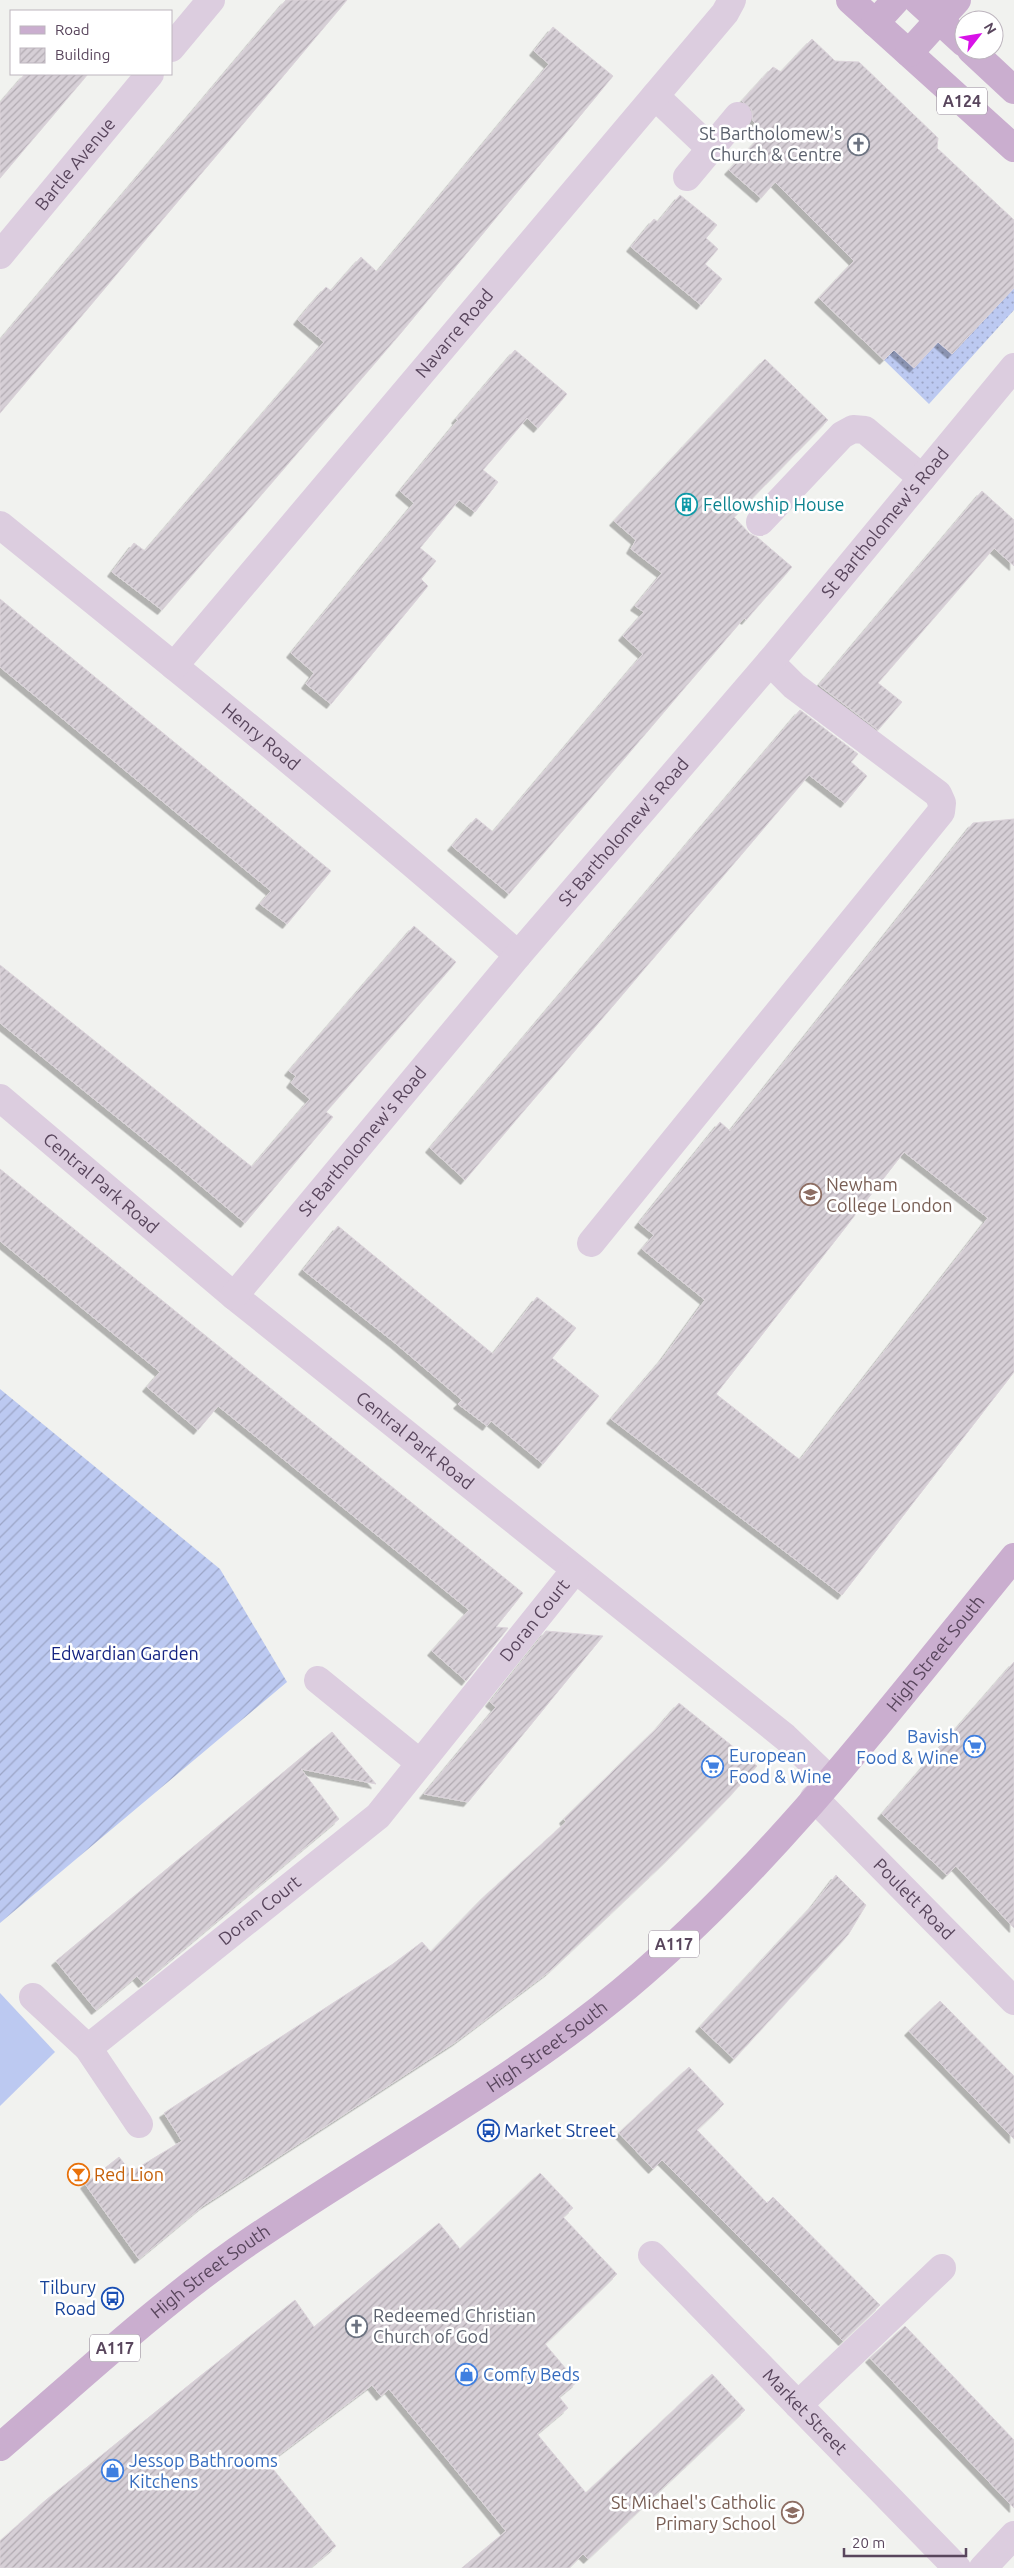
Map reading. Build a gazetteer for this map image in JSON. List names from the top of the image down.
{
  "streets": {
    "main road": ["A124", "High Street South", "A117"],
    "street": [
      "Bartle Avenue",
      "Navarre Road",
      "St Bartholomew's Road",
      "Henry Road",
      "Central Park Road",
      "Doran Court",
      "Poulett Road",
      "Market Street"
    ]
  },
  "crossings": [
    ["Navarre Road", "Henry Road"],
    ["St Bartholomew's Road", "Henry Road"],
    ["St Bartholomew's Road", "Central Park Road"],
    ["Central Park Road", "Doran Court"],
    ["Central Park Road", "High Street South"],
    ["Central Park Road", "Poulett Road"],
    ["High Street South", "Poulett Road"]
  ],
  "parks": ["Edwardian Garden"],
  "places": {
    "church": ["St Bartholomew's Church & Centre", "Redeemed Christian Church of God"],
    "building": ["Fellowship House"],
    "school or university": ["Newham College London", "St Michael's Catholic Primary School"],
    "supermarket": ["Bavish Food & Wine", "European Food & Wine"],
    "bus stop": ["Market Street", "Tilbury Road"],
    "bar": ["Red Lion"],
    "shop": ["Comfy Beds", "Jessop Bathrooms Kitchens"]
  },
  "legend": ["Road", "Building"],
  "scale_bar": "20 m",
  "north": "top right"
}
